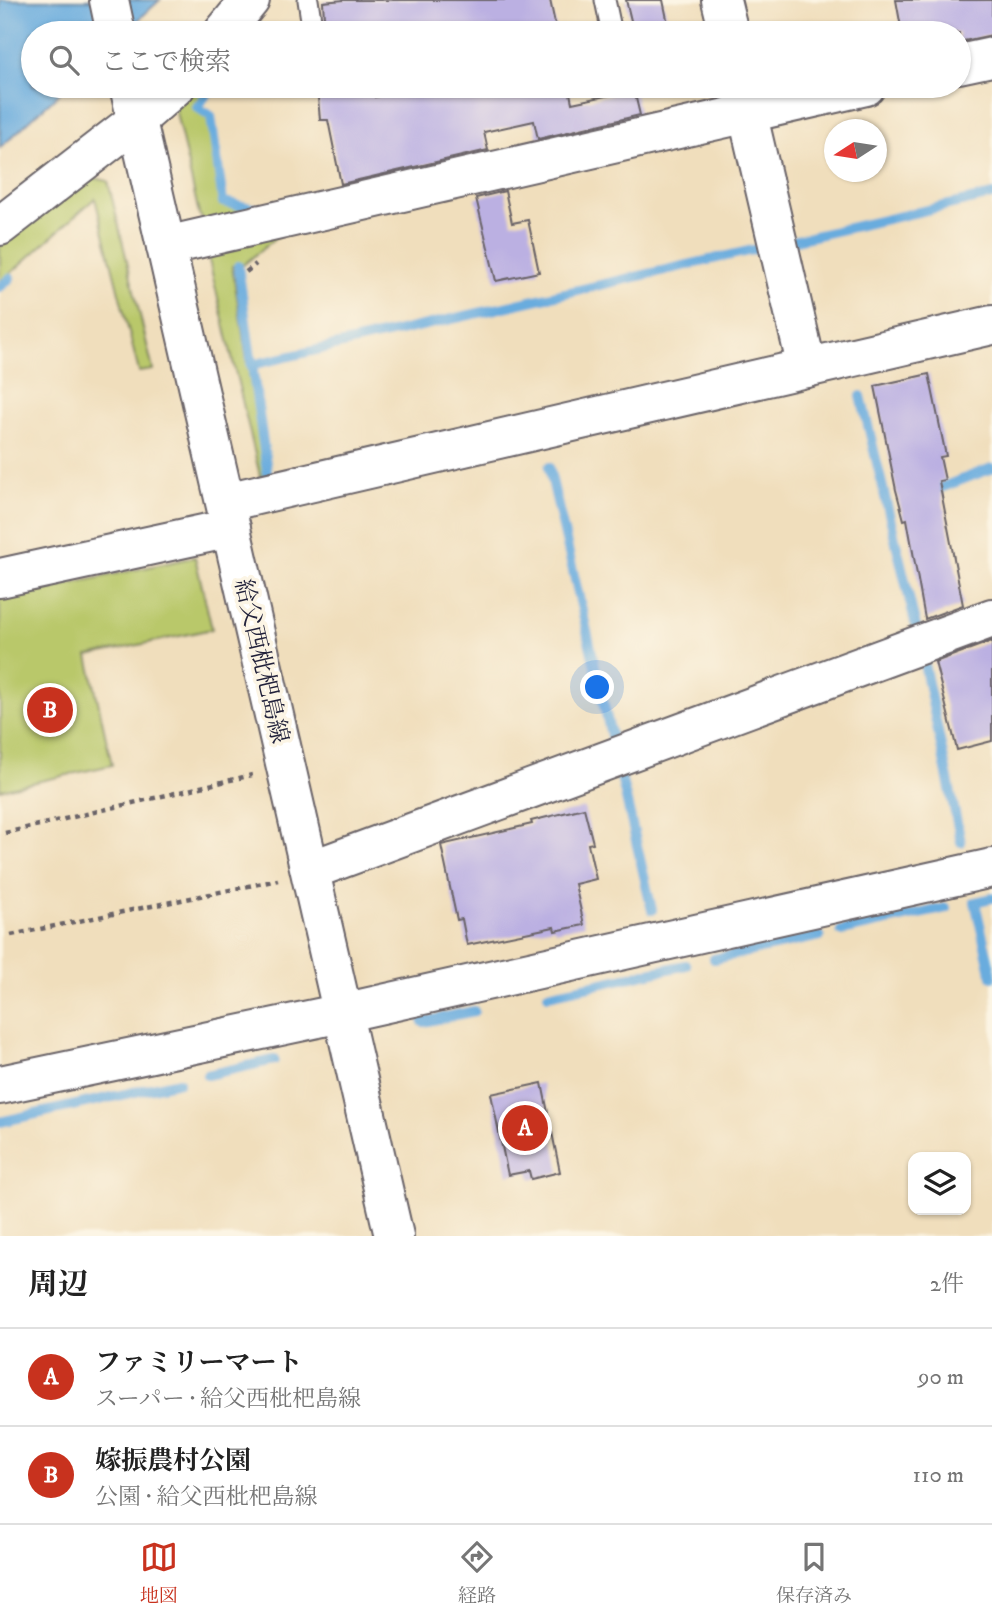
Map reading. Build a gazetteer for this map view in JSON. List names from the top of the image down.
{
  "streets": {
    "street": ["給父西枇杷島線"]
  },
  "north": "left",
  "page": {
    "search": "ここで検索",
    "pins": ["B", "A"],
    "heading": ["周辺", "2件"],
    "list": [
      {
        "mark": "A",
        "name": "ファミリーマート",
        "note": "スーパー · 給父西枇杷島線",
        "value": "90 m"
      },
      {
        "mark": "B",
        "name": "嫁振農村公園",
        "note": "公園 · 給父西枇杷島線",
        "value": "110 m"
      }
    ],
    "nav": ["地図", "経路", "保存済み"]
  }
}
